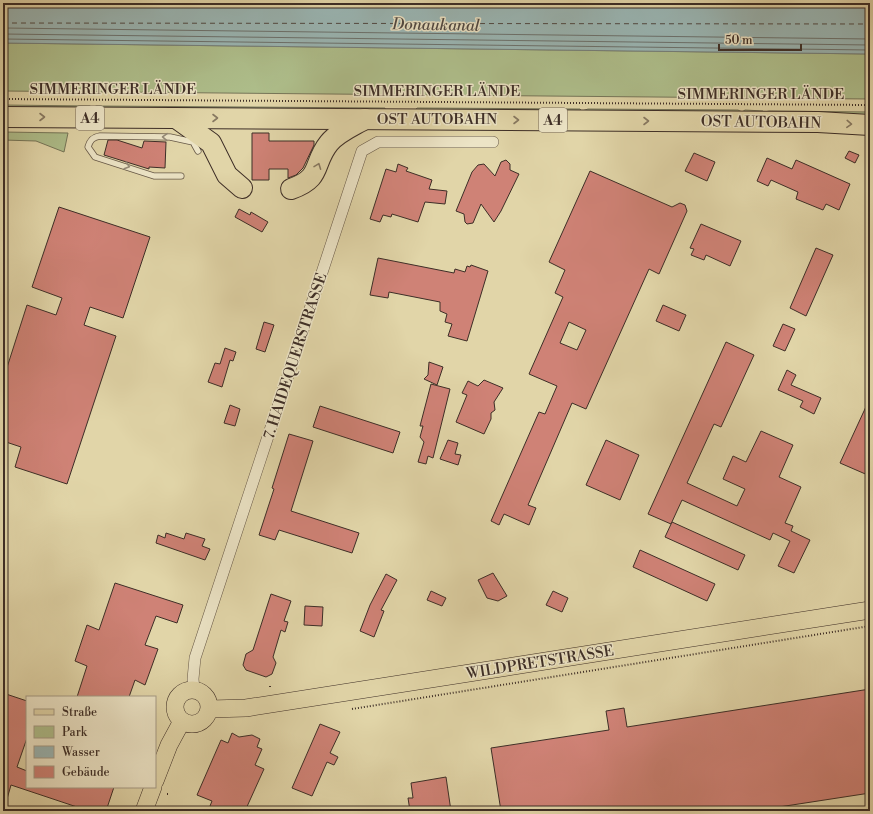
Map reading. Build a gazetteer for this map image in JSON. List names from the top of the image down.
{
  "streets": {
    "highway": ["A4", "OST AUTOBAHN"],
    "main road": ["WILDPRETSTRASSE"],
    "street": ["7. HAIDEQUERSTRASSE"],
    "path": ["SIMMERINGER LÄNDE"]
  },
  "crossings": [
    ["7. HAIDEQUERSTRASSE", "WILDPRETSTRASSE"]
  ],
  "one_way": ["OST AUTOBAHN"],
  "water": ["Donaukanal"],
  "legend": [
    "Straße",
    "Park",
    "Wasser",
    "Gebäude"
  ],
  "scale_bar": "50 m"
}
